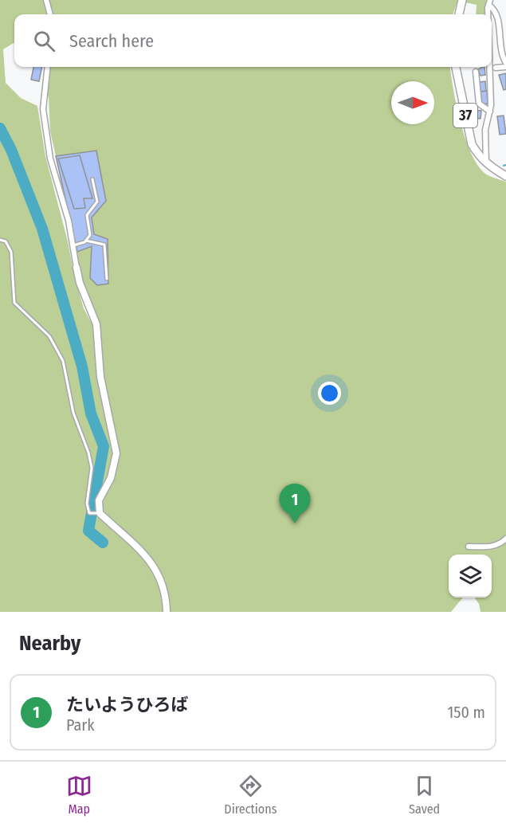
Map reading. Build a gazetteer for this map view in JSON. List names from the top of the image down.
{
  "streets": {
    "main road": ["37"]
  },
  "north": "right",
  "page": {
    "search": "Search here",
    "pins": "1",
    "heading": "Nearby",
    "list": [
      {
        "mark": "1",
        "name": "たいようひろば",
        "note": "Park",
        "value": "150 m"
      }
    ],
    "nav": ["Map", "Directions", "Saved"]
  }
}
